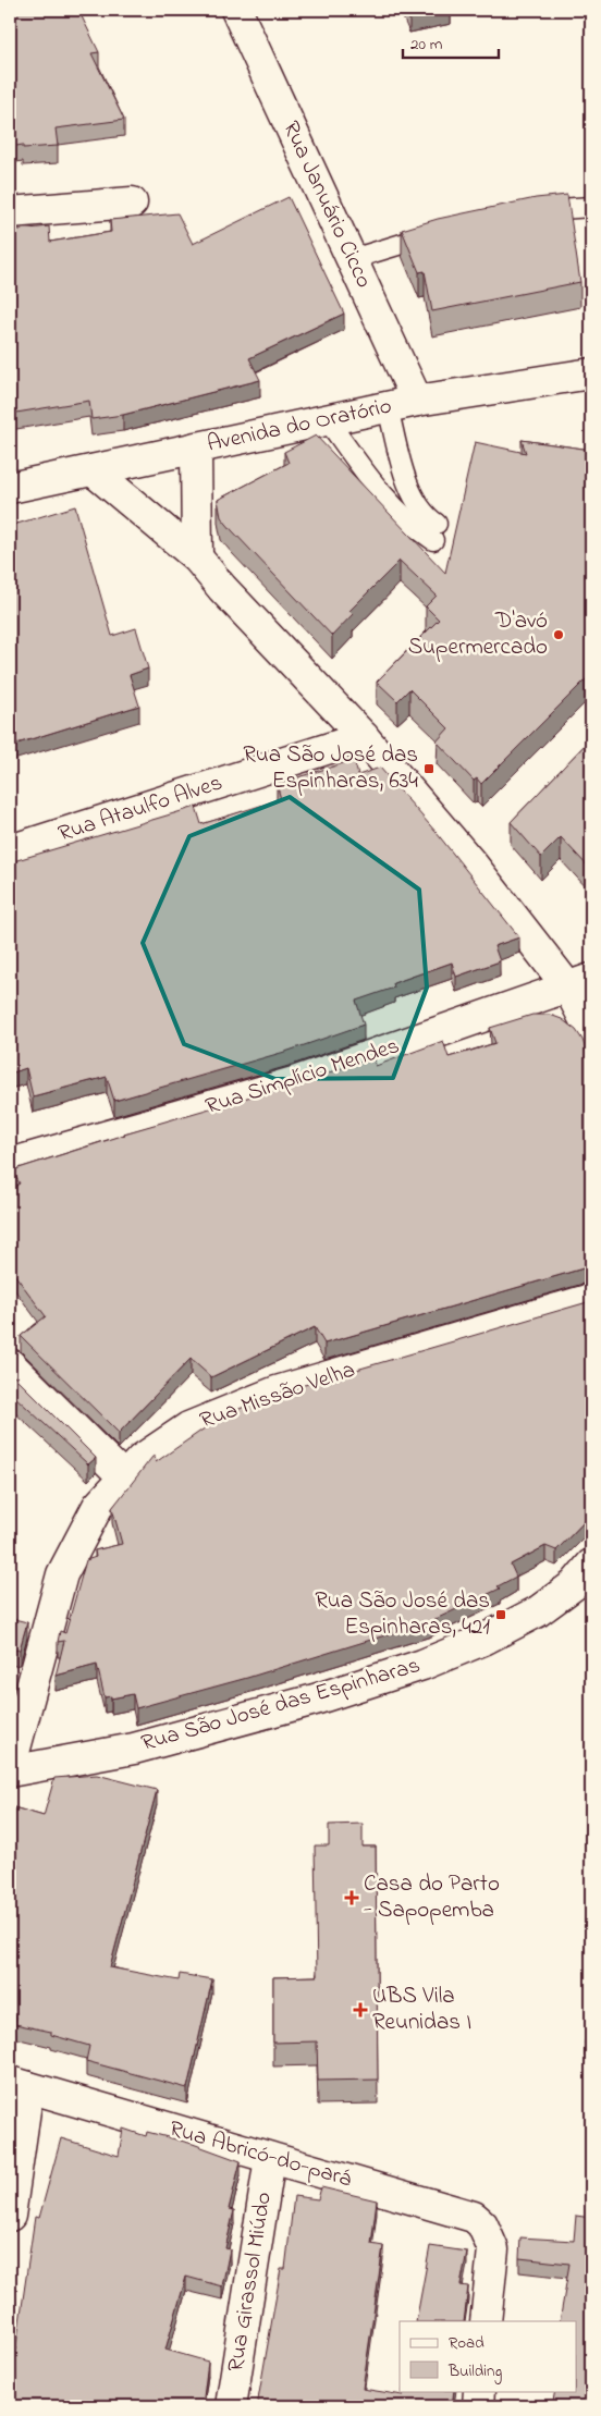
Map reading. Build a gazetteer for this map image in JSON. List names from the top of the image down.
{
  "streets": {
    "street": [
      "Rua Januário Cicco",
      "Avenida do Oratório",
      "Rua Ataulfo Alves",
      "Rua Simplício Mendes",
      "Rua Missão Velha",
      "Rua São José das Espinharas",
      "Rua Abricó-do-pará",
      "Rua Girassol Miúdo"
    ]
  },
  "crossings": [
    ["Rua Januário Cicco", "Avenida do Oratório"],
    ["Rua Abricó-do-pará", "Rua Girassol Miúdo"]
  ],
  "places": {
    "other": ["D'avó Supermercado"],
    "transit": ["Rua São José das Espinharas, 634", "Rua São José das Espinharas, 421"],
    "health": ["Casa do Parto - Sapopemba", "UBS Vila Reunidas I"]
  },
  "legend": ["Road", "Building"],
  "scale_bar": "20 m"
}
